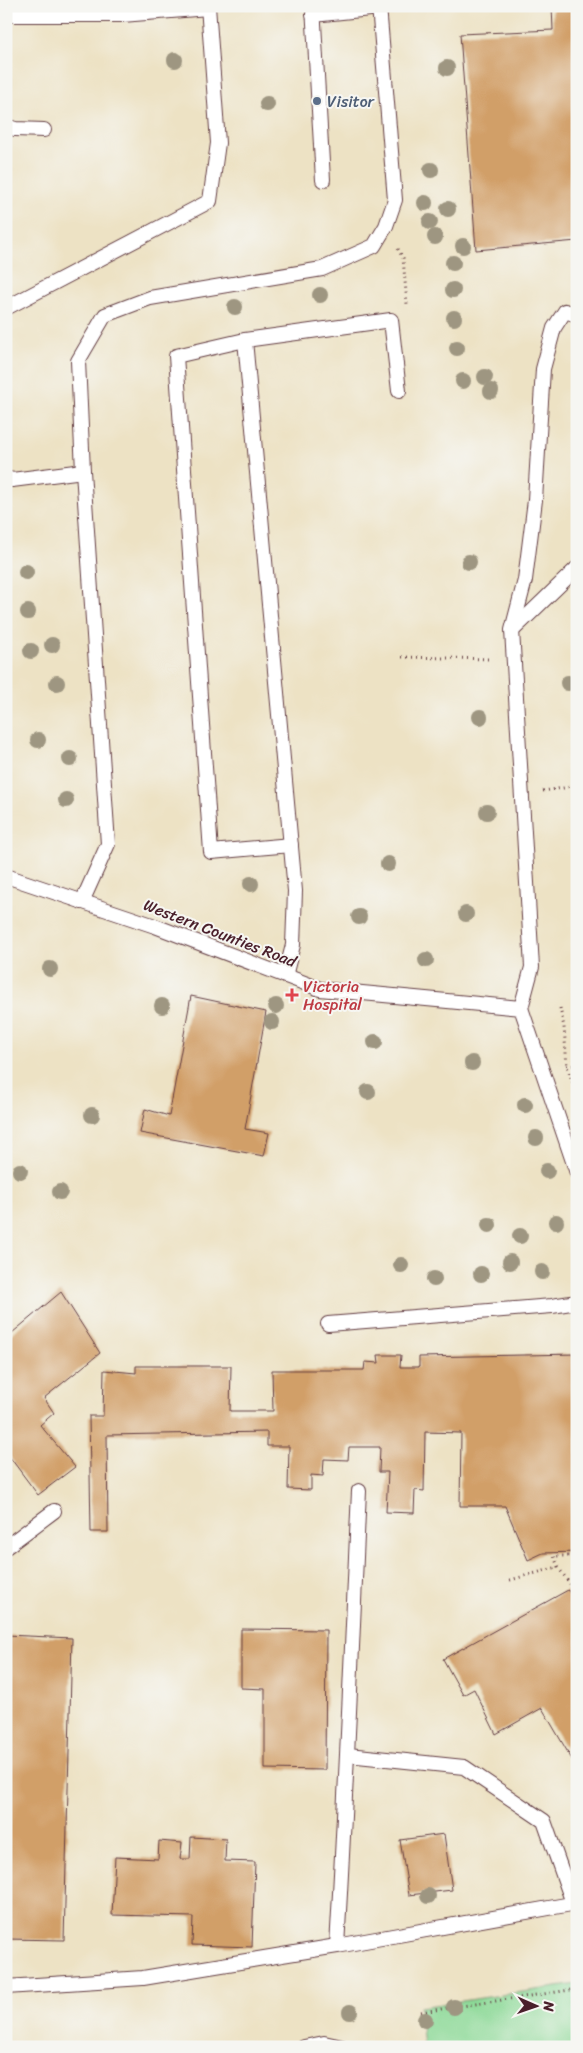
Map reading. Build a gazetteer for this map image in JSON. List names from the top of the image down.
{
  "streets": {
    "lane": ["Western Counties Road"]
  },
  "places": {
    "other": ["Visitor"],
    "health": ["Victoria Hospital"]
  },
  "north": "right"
}
